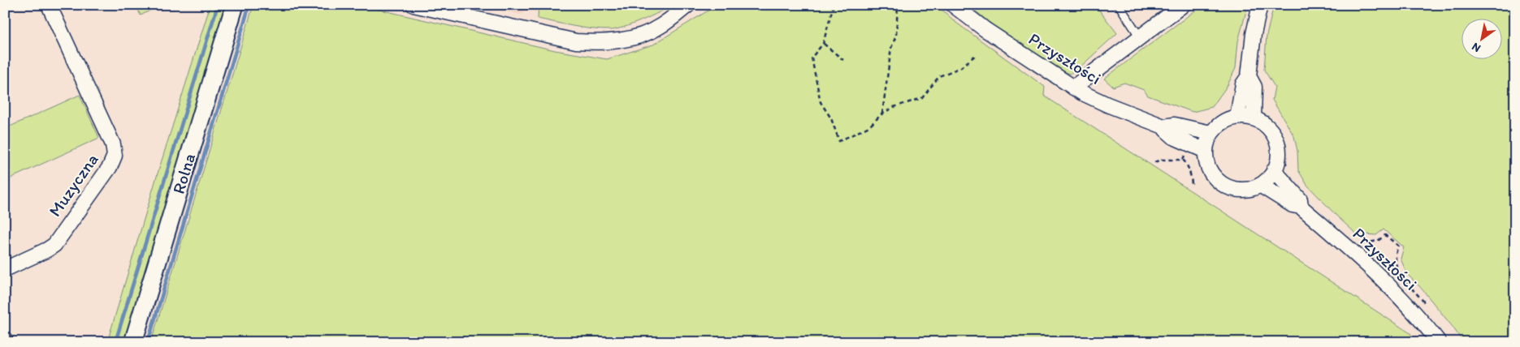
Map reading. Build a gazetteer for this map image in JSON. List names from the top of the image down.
{
  "streets": {
    "street": ["Przyszłości", "Rolna", "Muzyczna"]
  },
  "north": "bottom left"
}
